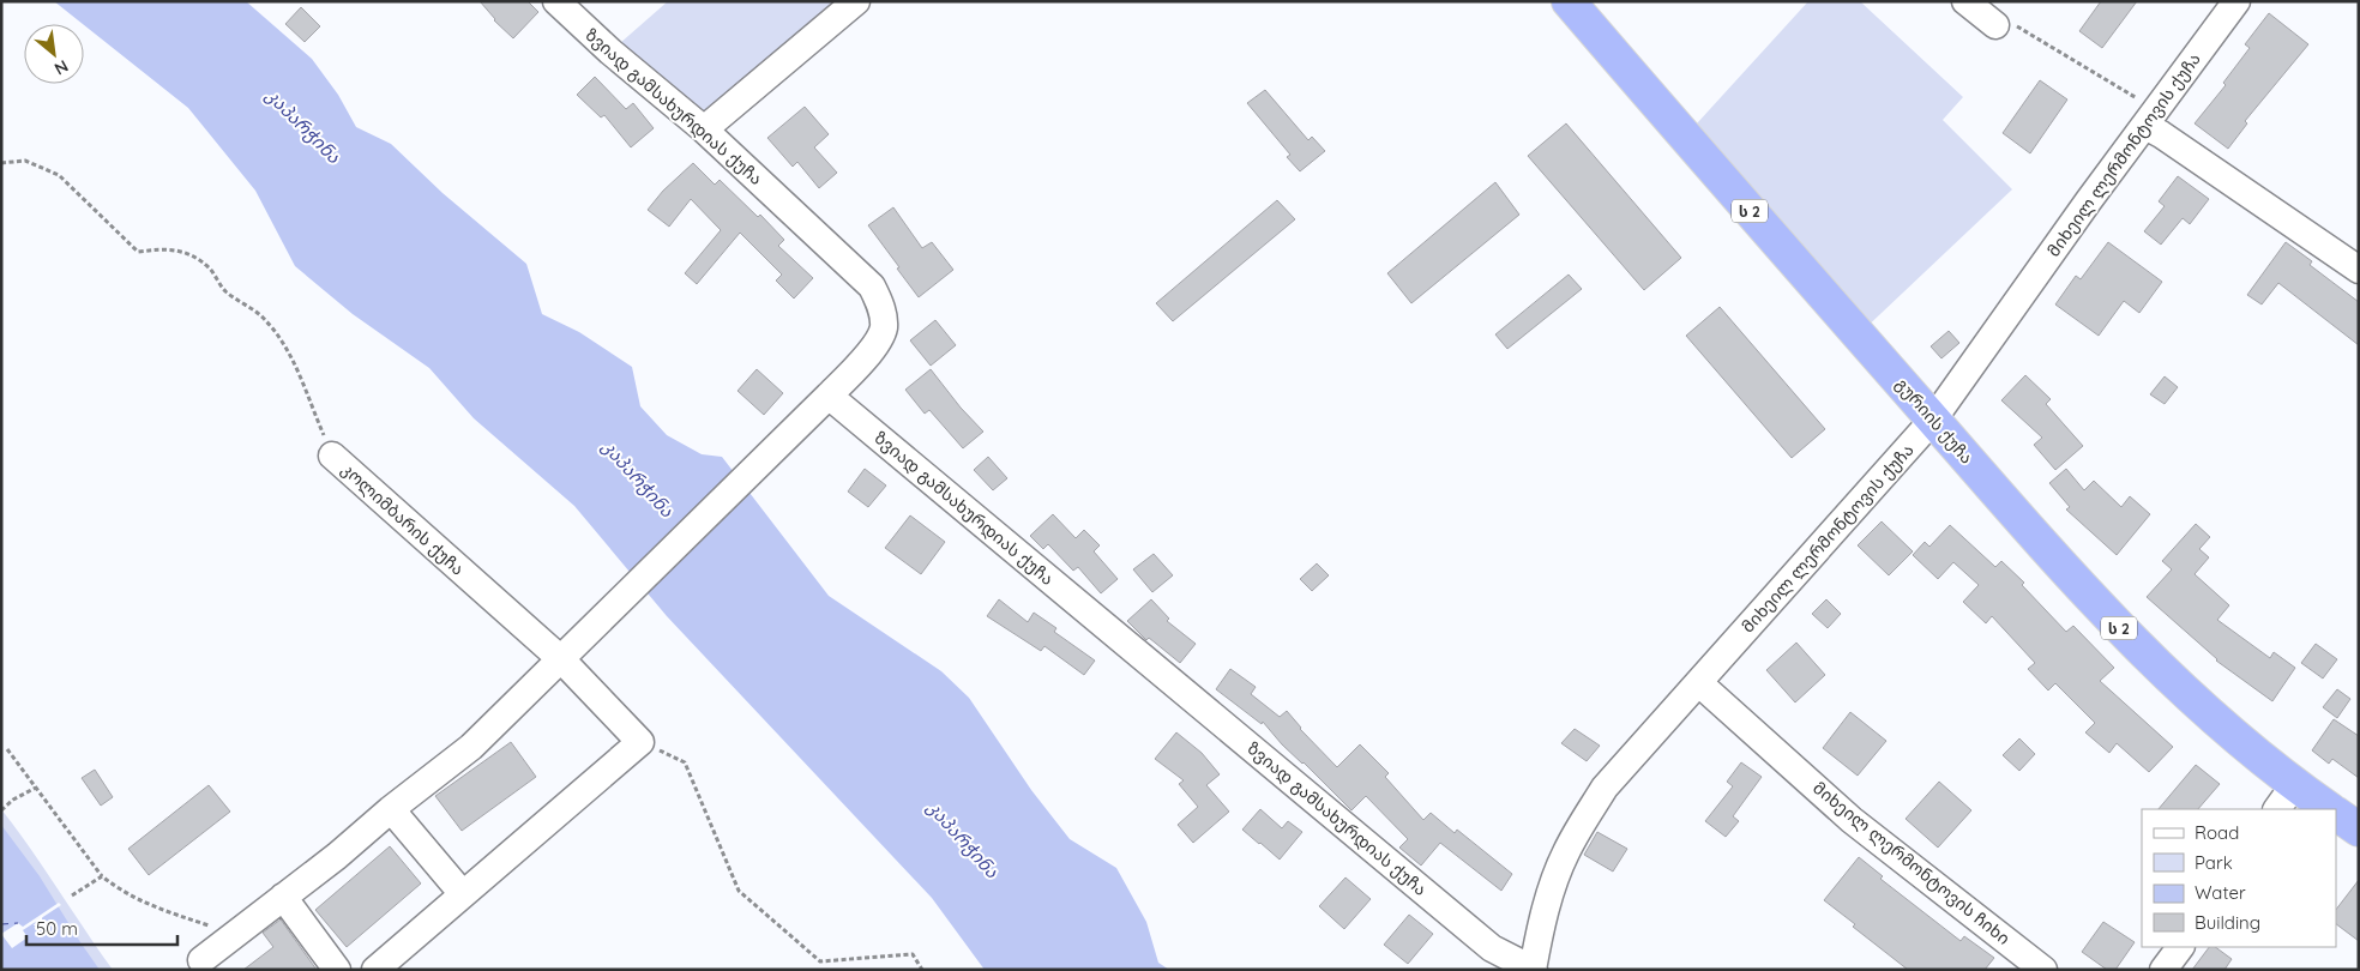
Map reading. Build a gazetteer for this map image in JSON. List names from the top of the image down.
{
  "streets": {
    "highway": ["ს 2", "გურიის ქუჩა"],
    "street": [
      "ზვიად გამსახურდიას ქუჩა",
      "მიხეილ ლერმონტოვის ქუჩა",
      "კოლიმბარის ქუჩა",
      "მიხეილ ლერმონტოვის ჩიხი"
    ]
  },
  "crossings": [
    ["ზვიად გამსახურდიას ქუჩა", "მიხეილ ლერმონტოვის ქუჩა"],
    ["მიხეილ ლერმონტოვის ქუჩა", "გურიის ქუჩა"],
    ["მიხეილ ლერმონტოვის ქუჩა", "მიხეილ ლერმონტოვის ჩიხი"]
  ],
  "water": ["კაპარჭინა"],
  "legend": [
    "Road",
    "Park",
    "Water",
    "Building"
  ],
  "scale_bar": "50 m",
  "north": "bottom right"
}
